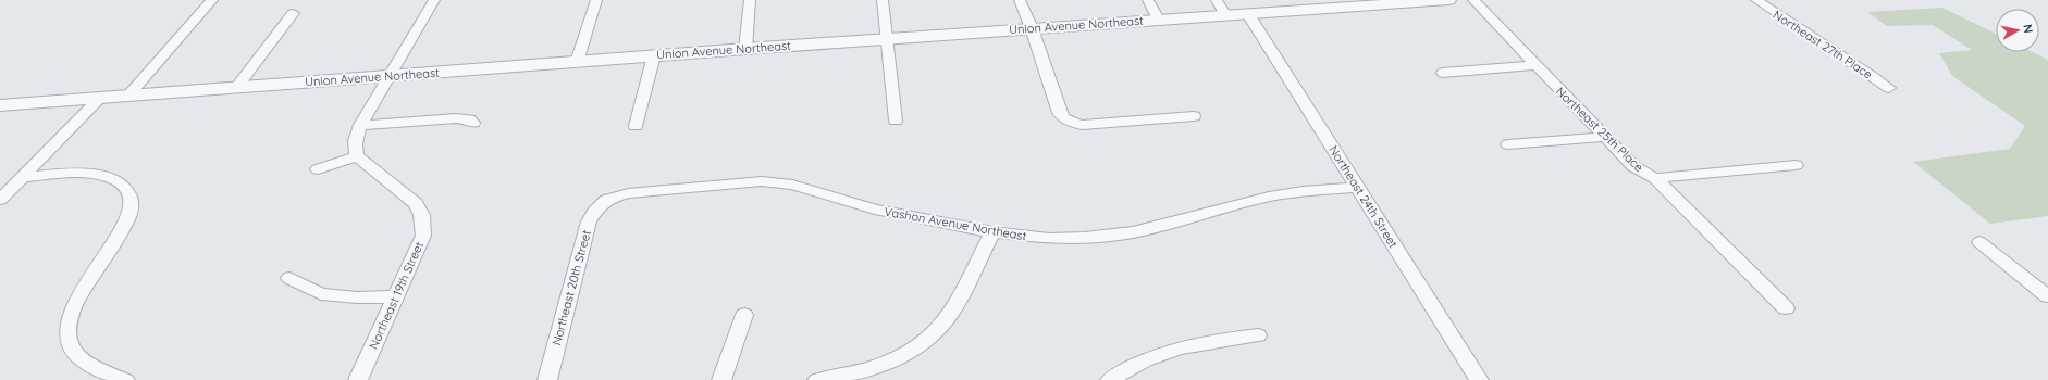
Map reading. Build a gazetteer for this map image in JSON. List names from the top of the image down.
{
  "streets": {
    "street": [
      "Union Avenue Northeast",
      "Northeast 27th Place",
      "Northeast 25th Place",
      "Northeast 24th Street",
      "Vashon Avenue Northeast",
      "Northeast 20th Street",
      "Northeast 19th Street"
    ]
  },
  "crossings": [
    ["Union Avenue Northeast", "Northeast 24th Street"],
    ["Northeast 24th Street", "Vashon Avenue Northeast"],
    ["Vashon Avenue Northeast", "Northeast 20th Street"]
  ],
  "north": "right"
}
